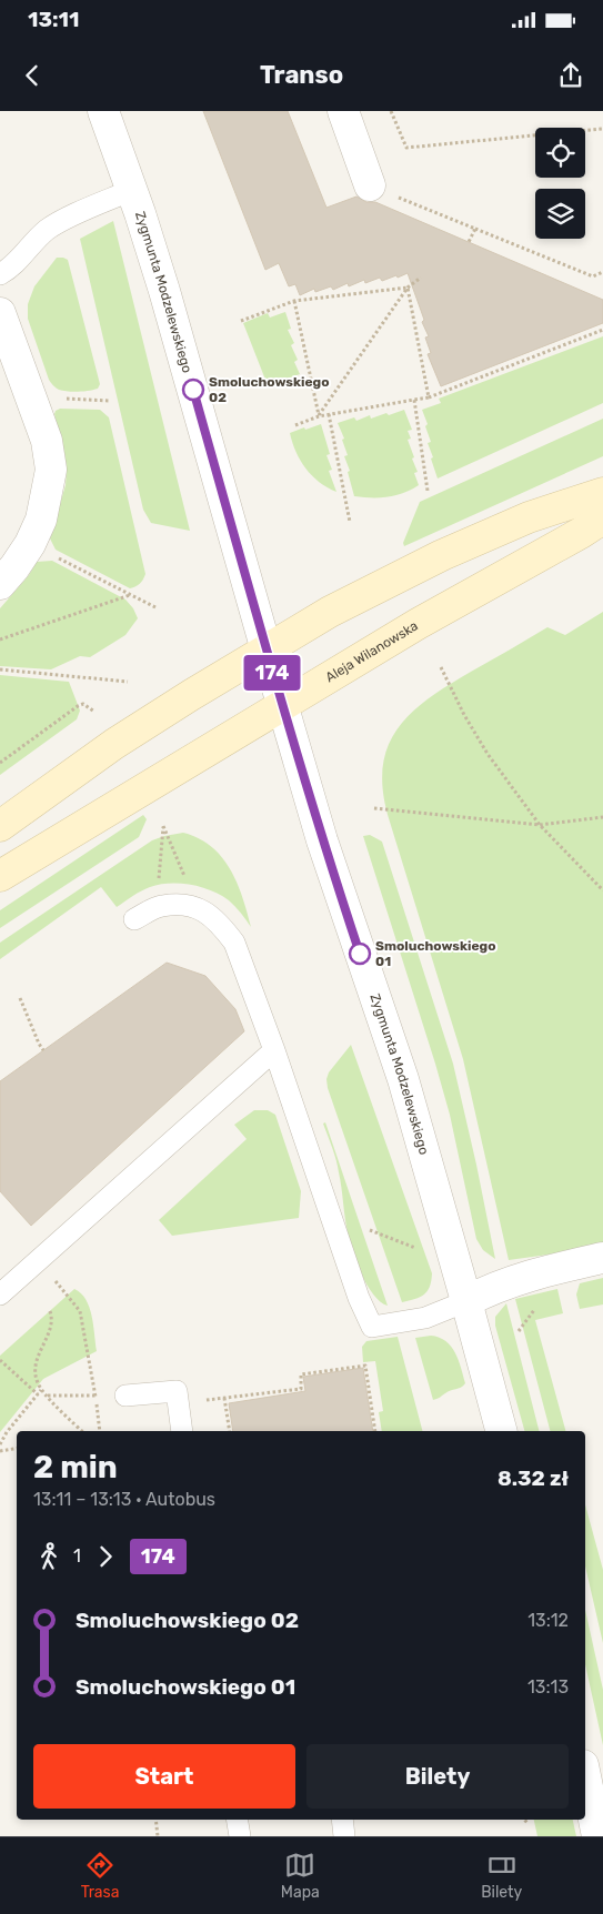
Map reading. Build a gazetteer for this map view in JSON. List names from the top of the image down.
{
  "streets": {
    "main road": ["Aleja Wilanowska"],
    "street": ["Zygmunta Modzelewskiego"]
  },
  "crossings": [
    ["Zygmunta Modzelewskiego", "Aleja Wilanowska"]
  ],
  "places": ["Smoluchowskiego 02", "Smoluchowskiego 01"],
  "lines": ["bus line 174"],
  "page": {
    "status": "13:11",
    "header": "Transo",
    "on_map": "174",
    "heading": ["2 min", "13:11 – 13:13 · Autobus", "8.32 zł"],
    "legs": ["1", "174"],
    "list": [
      {
        "name": "Smoluchowskiego 02",
        "value": "13:12"
      },
      {
        "name": "Smoluchowskiego 01",
        "value": "13:13"
      }
    ],
    "buttons": ["Start", "Bilety"],
    "tabs": ["Trasa", "Mapa", "Bilety"]
  }
}
